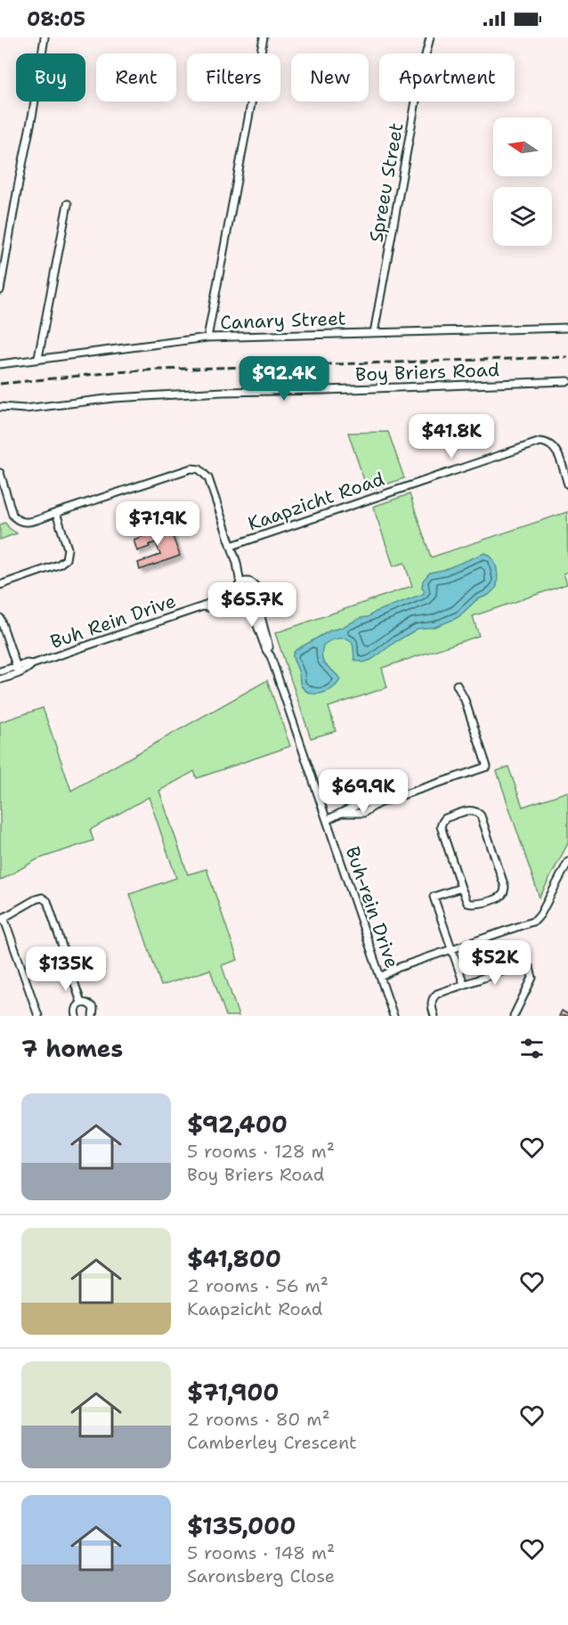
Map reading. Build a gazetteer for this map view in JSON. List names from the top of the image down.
{
  "streets": {
    "street": [
      "Spreeu Street",
      "Canary Street",
      "Boy Briers Road",
      "Kaapzicht Road",
      "Buh Rein Drive",
      "Buh-rein Drive"
    ]
  },
  "crossings": [
    ["Spreeu Street", "Canary Street"],
    ["Buh Rein Drive", "Buh-rein Drive"]
  ],
  "north": "left",
  "page": {
    "status": "08:05",
    "chip": [
      "Buy",
      "Rent",
      "Filters",
      "New",
      "Apartment"
    ],
    "price": [
      "$92.4K",
      "$41.8K",
      "$71.9K",
      "$65.7K",
      "$69.9K",
      "$52K",
      "$135K"
    ],
    "heading": "7 homes",
    "list": [
      {
        "name": "$92,400",
        "note": "5 rooms · 128 m² · Boy Briers Road"
      },
      {
        "name": "$41,800",
        "note": "2 rooms · 56 m² · Kaapzicht Road"
      },
      {
        "name": "$71,900",
        "note": "2 rooms · 80 m² · Camberley Crescent"
      },
      {
        "name": "$135,000",
        "note": "5 rooms · 148 m² · Saronsberg Close"
      }
    ]
  }
}
